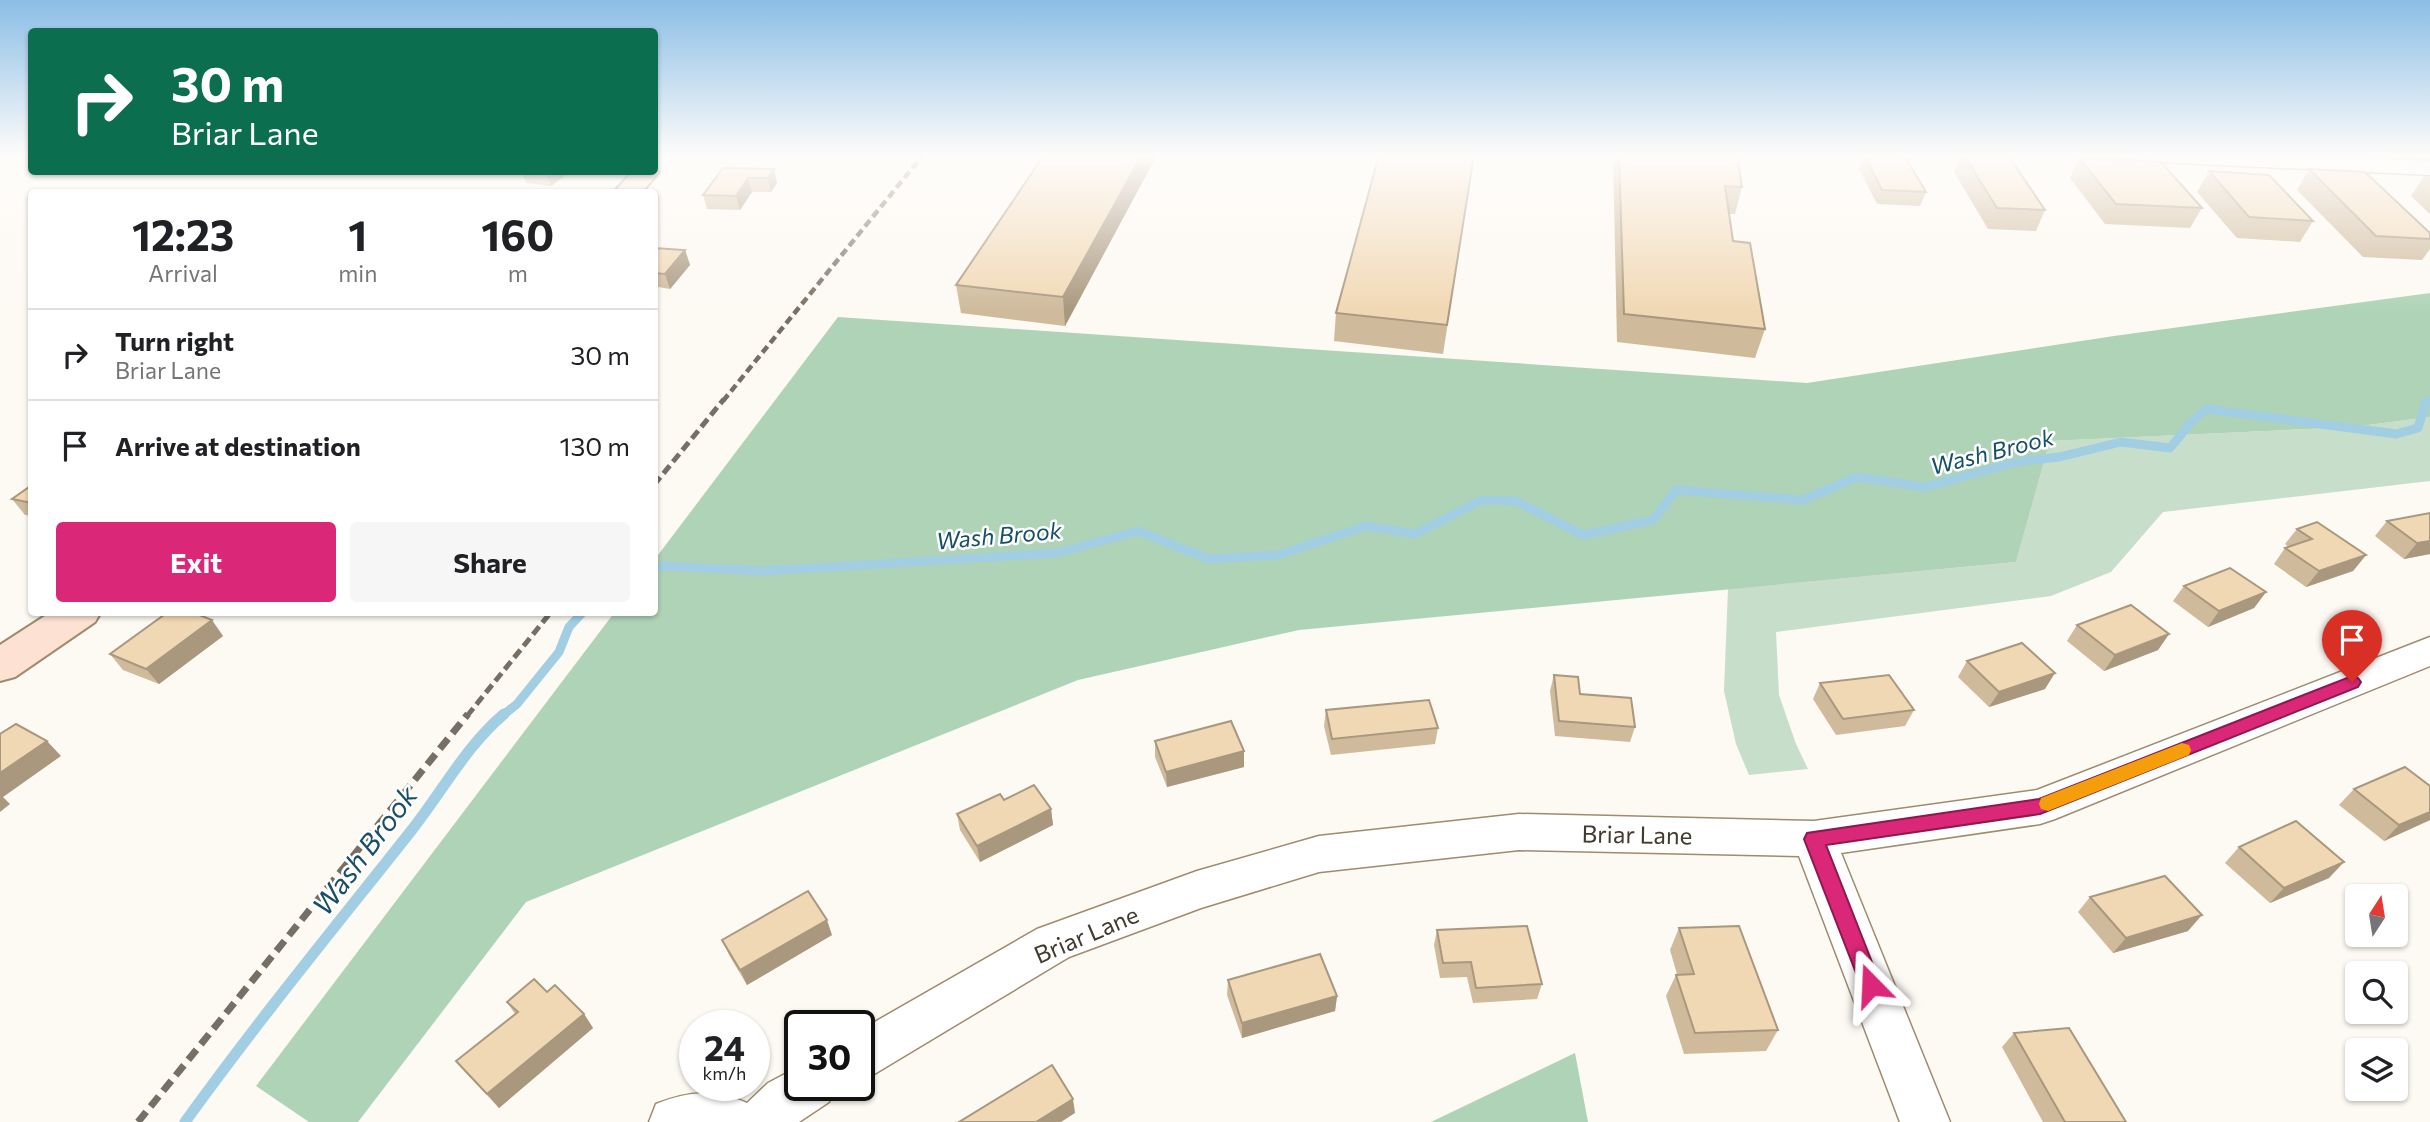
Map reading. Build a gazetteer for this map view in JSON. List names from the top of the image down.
{
  "streets": {
    "street": ["Briar Lane"]
  },
  "water": ["Wash Brook"],
  "north": "top",
  "page": {
    "turn": ["30 m", "Briar Lane"],
    "eta": [
      "12:23",
      "Arrival",
      "1",
      "min",
      "160",
      "m"
    ],
    "list": [
      {
        "name": "Turn right",
        "note": "Briar Lane",
        "value": "30 m"
      },
      {
        "name": "Arrive at destination",
        "value": "130 m"
      }
    ],
    "buttons": ["Exit", "Share"],
    "speed": "24 km/h",
    "limit": "30"
  }
}
